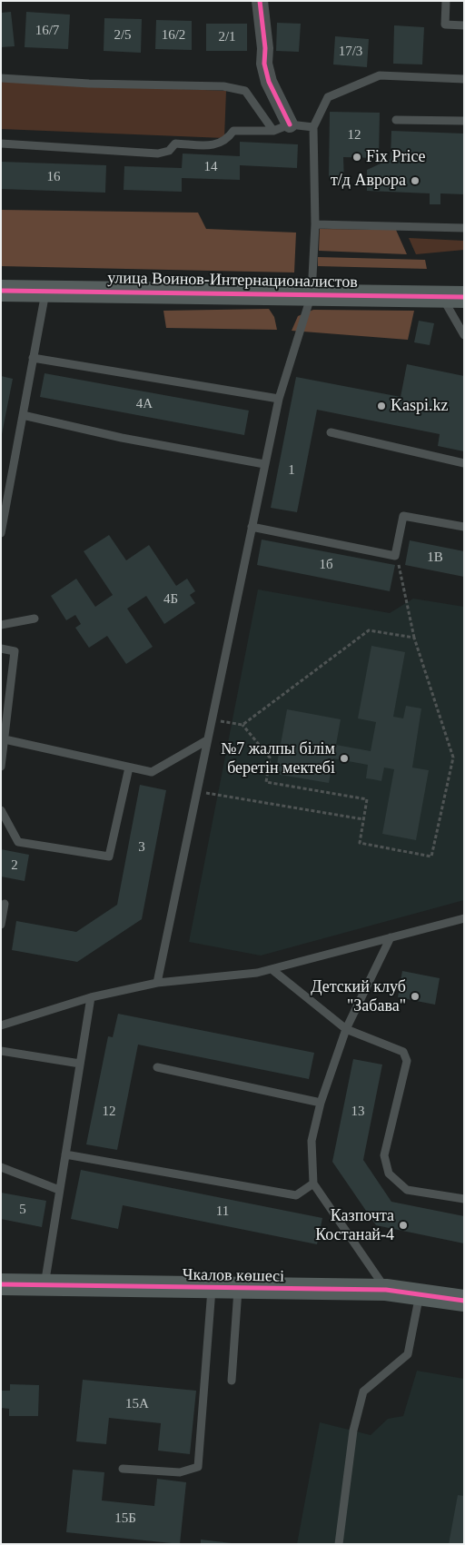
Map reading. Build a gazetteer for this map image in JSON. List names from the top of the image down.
{
  "streets": {
    "street": ["улица Воинов-Интернационалистов", "Чкалов көшесі"]
  },
  "places": [
    "Fix Price",
    "т/д Аврора",
    "Kaspi.kz",
    "№7 жалпы білім беретін мектебі",
    "Детский клуб \"Забава\"",
    "Казпочта Костанай-4"
  ],
  "house_numbers": [
    "16/7",
    "2/5",
    "16/2",
    "2/1",
    "17/3",
    "12",
    "14",
    "16",
    "4А",
    "1",
    "1В",
    "1б",
    "4Б",
    "3",
    "2",
    "12",
    "13",
    "5",
    "11",
    "15А",
    "15Б"
  ]
}
